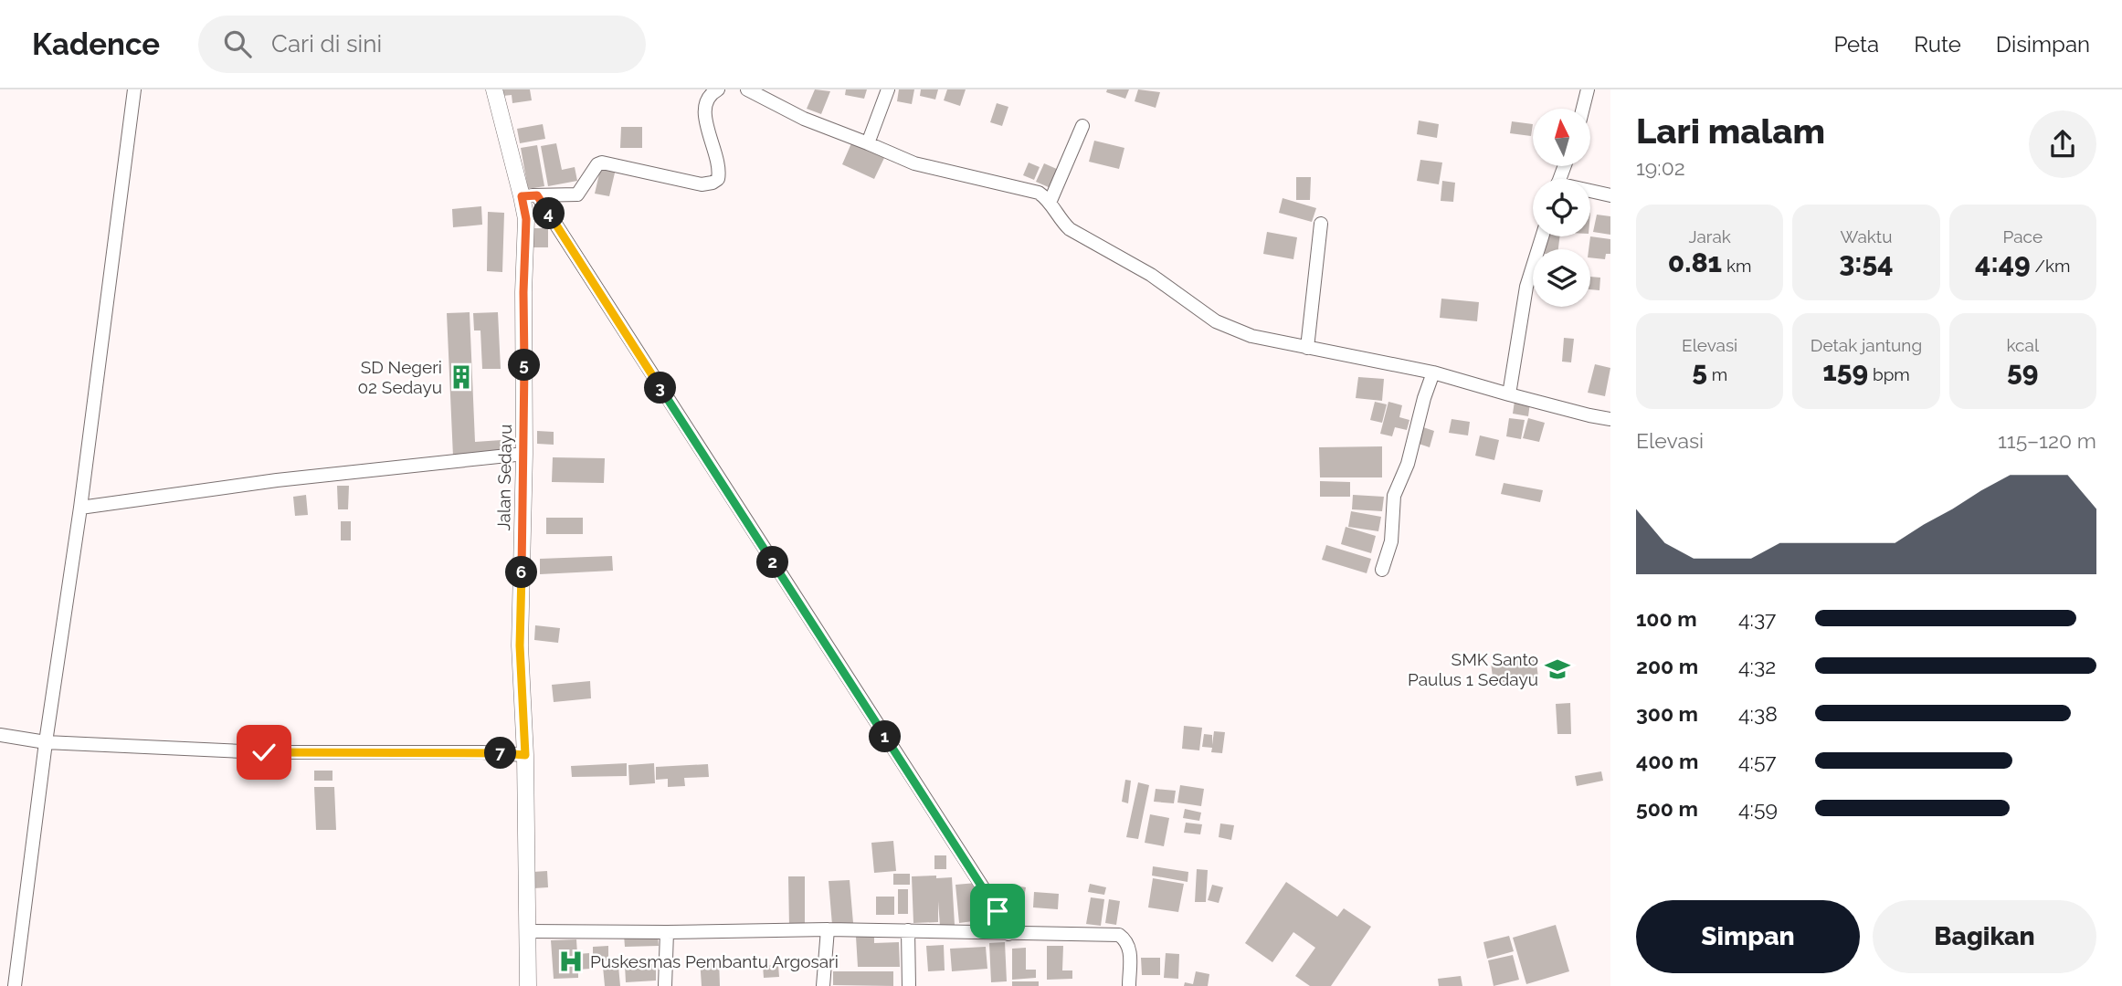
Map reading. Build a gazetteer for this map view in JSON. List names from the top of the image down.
{
  "streets": {
    "street": ["Jalan Sedayu"]
  },
  "places": {
    "building": ["SD Negeri 02 Sedayu"],
    "school or university": ["SMK Santo Paulus 1 Sedayu"],
    "hospital": ["Puskesmas Pembantu Argosari"]
  },
  "north": "top",
  "page": {
    "header": "Kadence",
    "search": "Cari di sini",
    "nav": ["Peta", "Rute", "Disimpan"],
    "heading": ["Lari malam", "19:02"],
    "pins": [
      "4",
      "5",
      "3",
      "2",
      "6",
      "1",
      "7"
    ],
    "stats": [
      ["Jarak", "0.81 km"],
      ["Waktu", "3:54"],
      ["Pace", "4:49 /km"],
      ["Elevasi", "5 m"],
      ["Detak jantung", "159 bpm"],
      ["kcal", "59"]
    ],
    "chart": ["Elevasi", "115–120 m"],
    "list": [
      {
        "name": "100 m",
        "note": "4:37"
      },
      {
        "name": "200 m",
        "note": "4:32"
      },
      {
        "name": "300 m",
        "note": "4:38"
      },
      {
        "name": "400 m",
        "note": "4:57"
      },
      {
        "name": "500 m",
        "note": "4:59"
      }
    ],
    "buttons": ["Simpan", "Bagikan"]
  }
}
